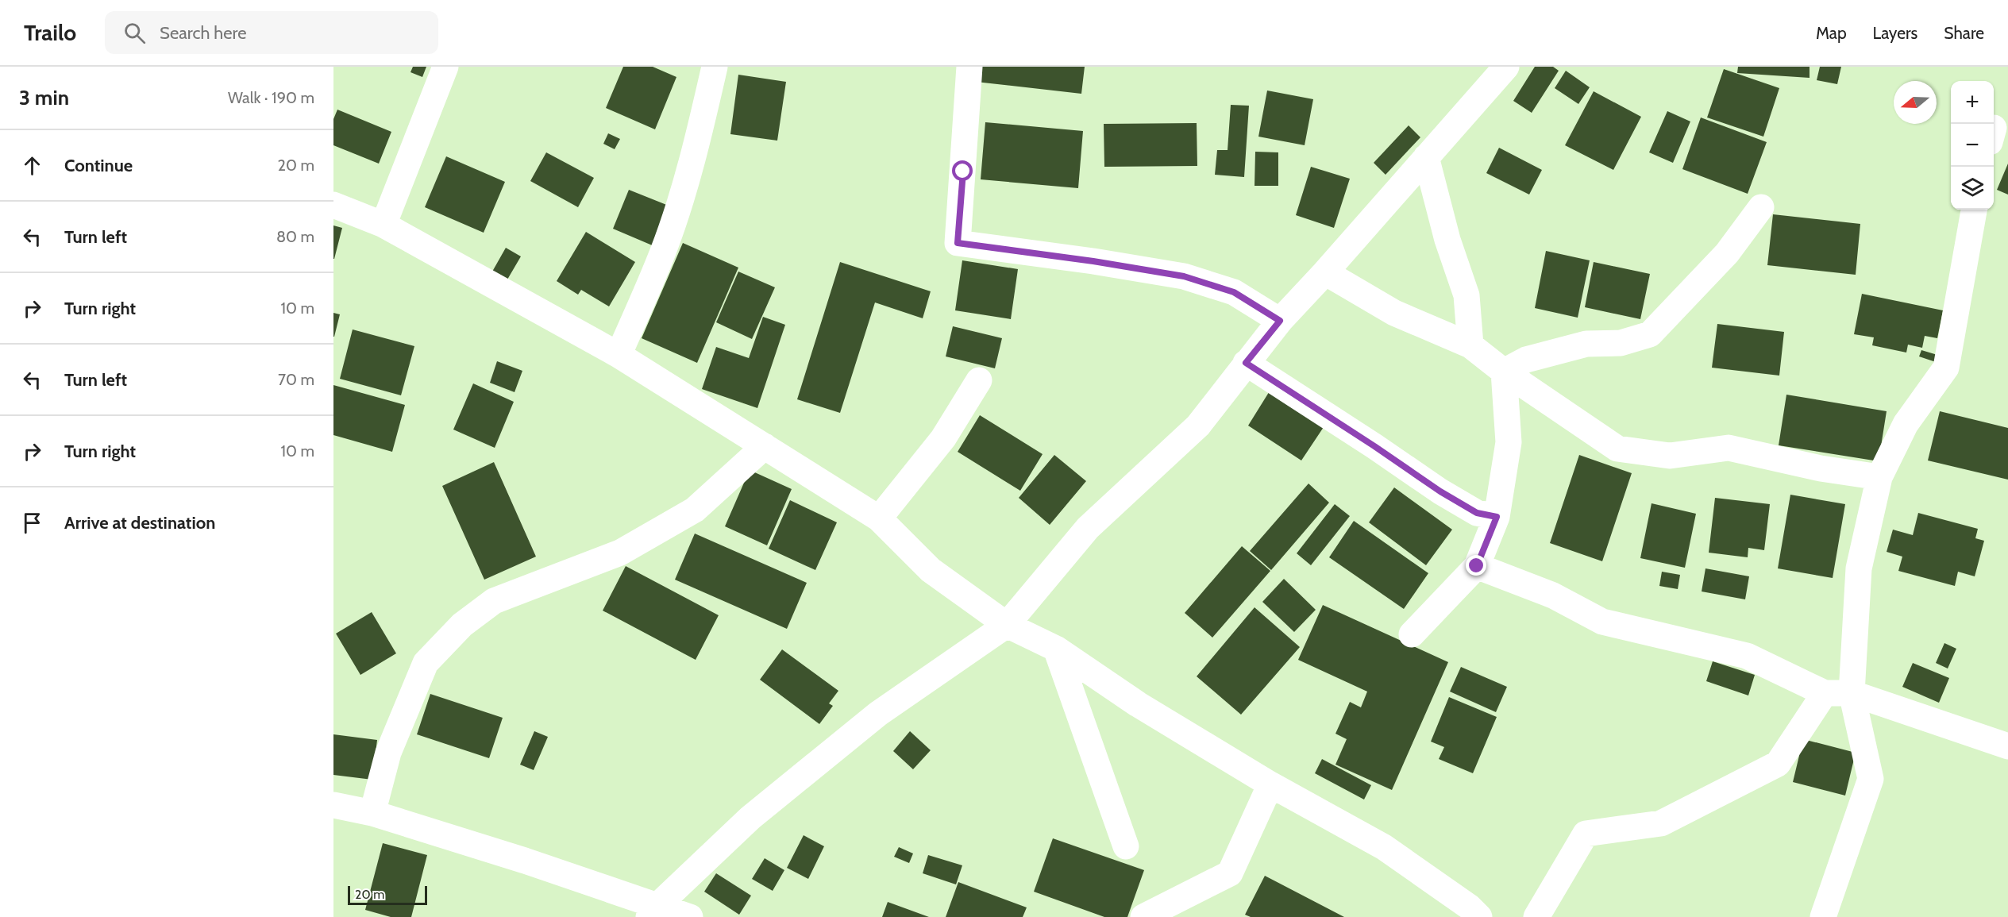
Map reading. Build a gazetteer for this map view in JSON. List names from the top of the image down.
{
  "scale_bar": "20 m",
  "north": "left",
  "page": {
    "header": "Trailo",
    "search": "Search here",
    "nav": ["Map", "Layers", "Share"],
    "heading": ["3 min", "Walk · 190 m"],
    "map_buttons": ["+", "−"],
    "list": [
      ["Continue", "20 m"],
      ["Turn left", "80 m"],
      ["Turn right", "10 m"],
      ["Turn left", "70 m"],
      ["Turn right", "10 m"],
      "Arrive at destination"
    ],
    "scale": "20 m"
  }
}
